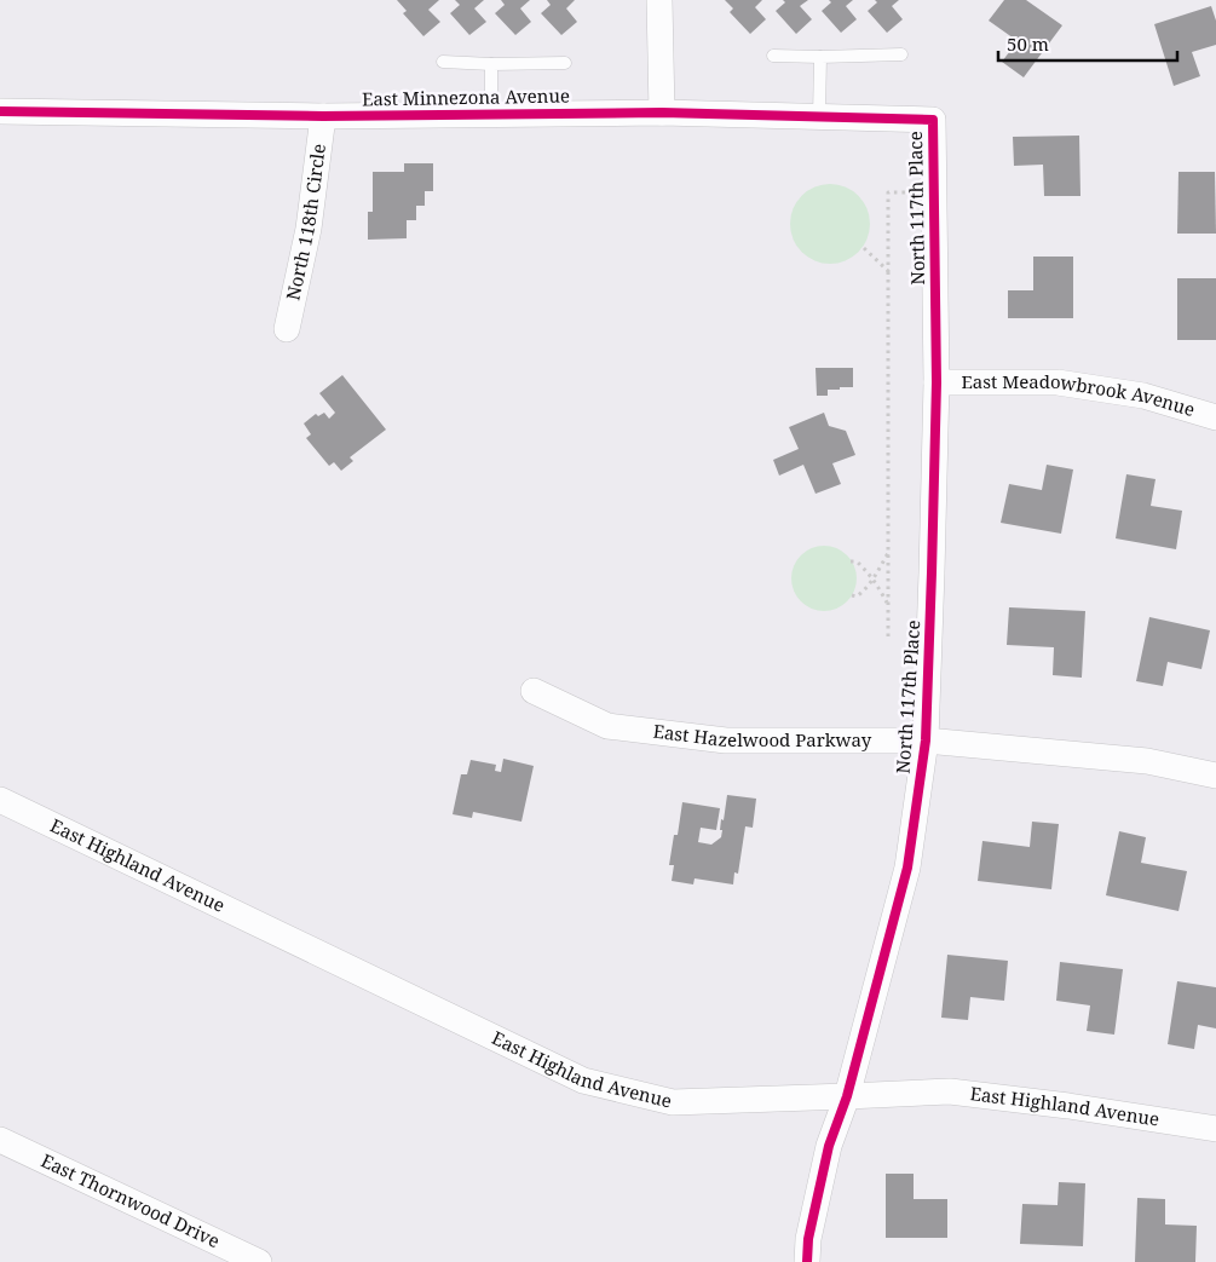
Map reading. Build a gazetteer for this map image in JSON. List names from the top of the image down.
{
  "streets": {
    "street": [
      "East Minnezona Avenue",
      "North 117th Place",
      "North 118th Circle",
      "East Meadowbrook Avenue",
      "East Hazelwood Parkway",
      "East Highland Avenue",
      "East Thornwood Drive"
    ]
  },
  "crossings": [
    ["East Minnezona Avenue", "North 117th Place"],
    ["East Minnezona Avenue", "North 118th Circle"],
    ["North 117th Place", "East Meadowbrook Avenue"],
    ["North 117th Place", "East Hazelwood Parkway"],
    ["North 117th Place", "East Highland Avenue"]
  ],
  "scale_bar": "50 m"
}
